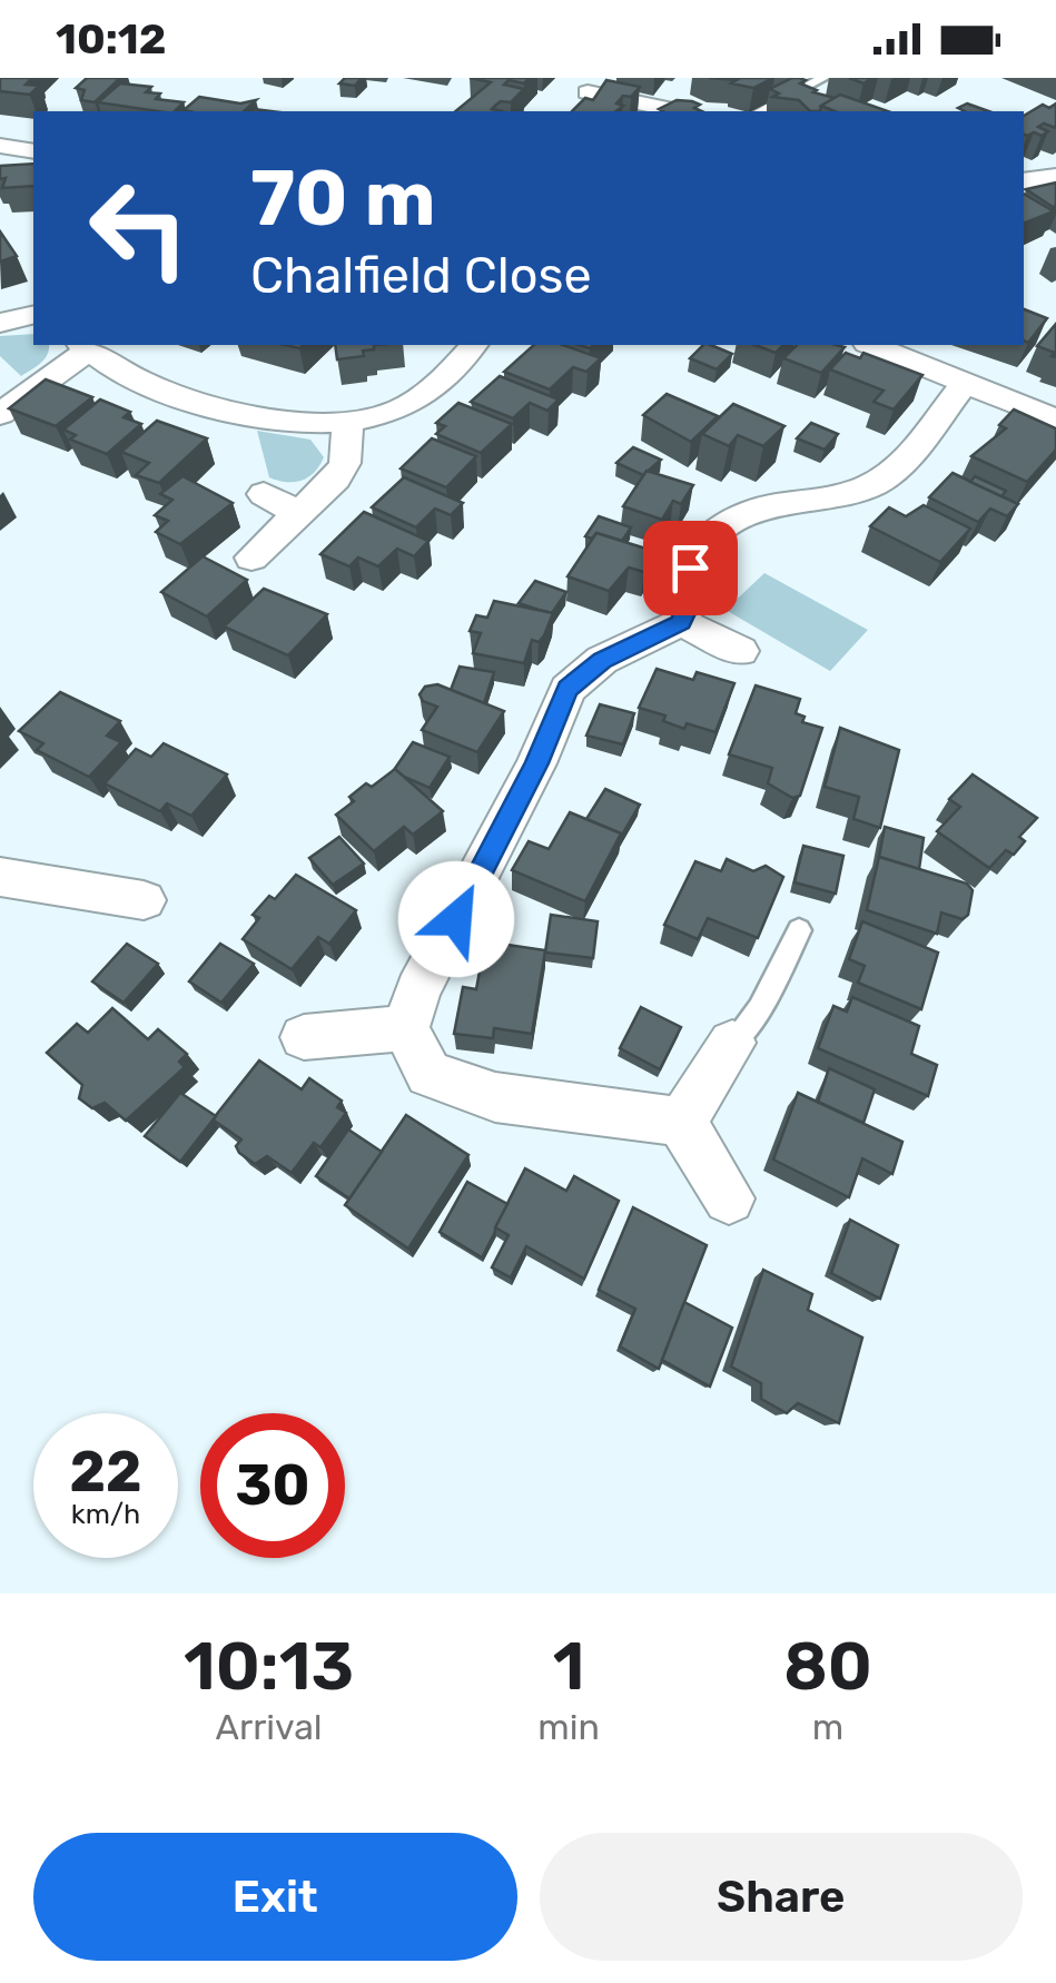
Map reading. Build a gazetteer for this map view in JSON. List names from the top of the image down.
{
  "page": {
    "status": "10:12",
    "turn": ["70 m", "Chalfield Close"],
    "speed": "22 km/h",
    "limit": "30",
    "eta": [
      "10:13",
      "Arrival",
      "1",
      "min",
      "80",
      "m"
    ],
    "buttons": ["Exit", "Share"]
  }
}
